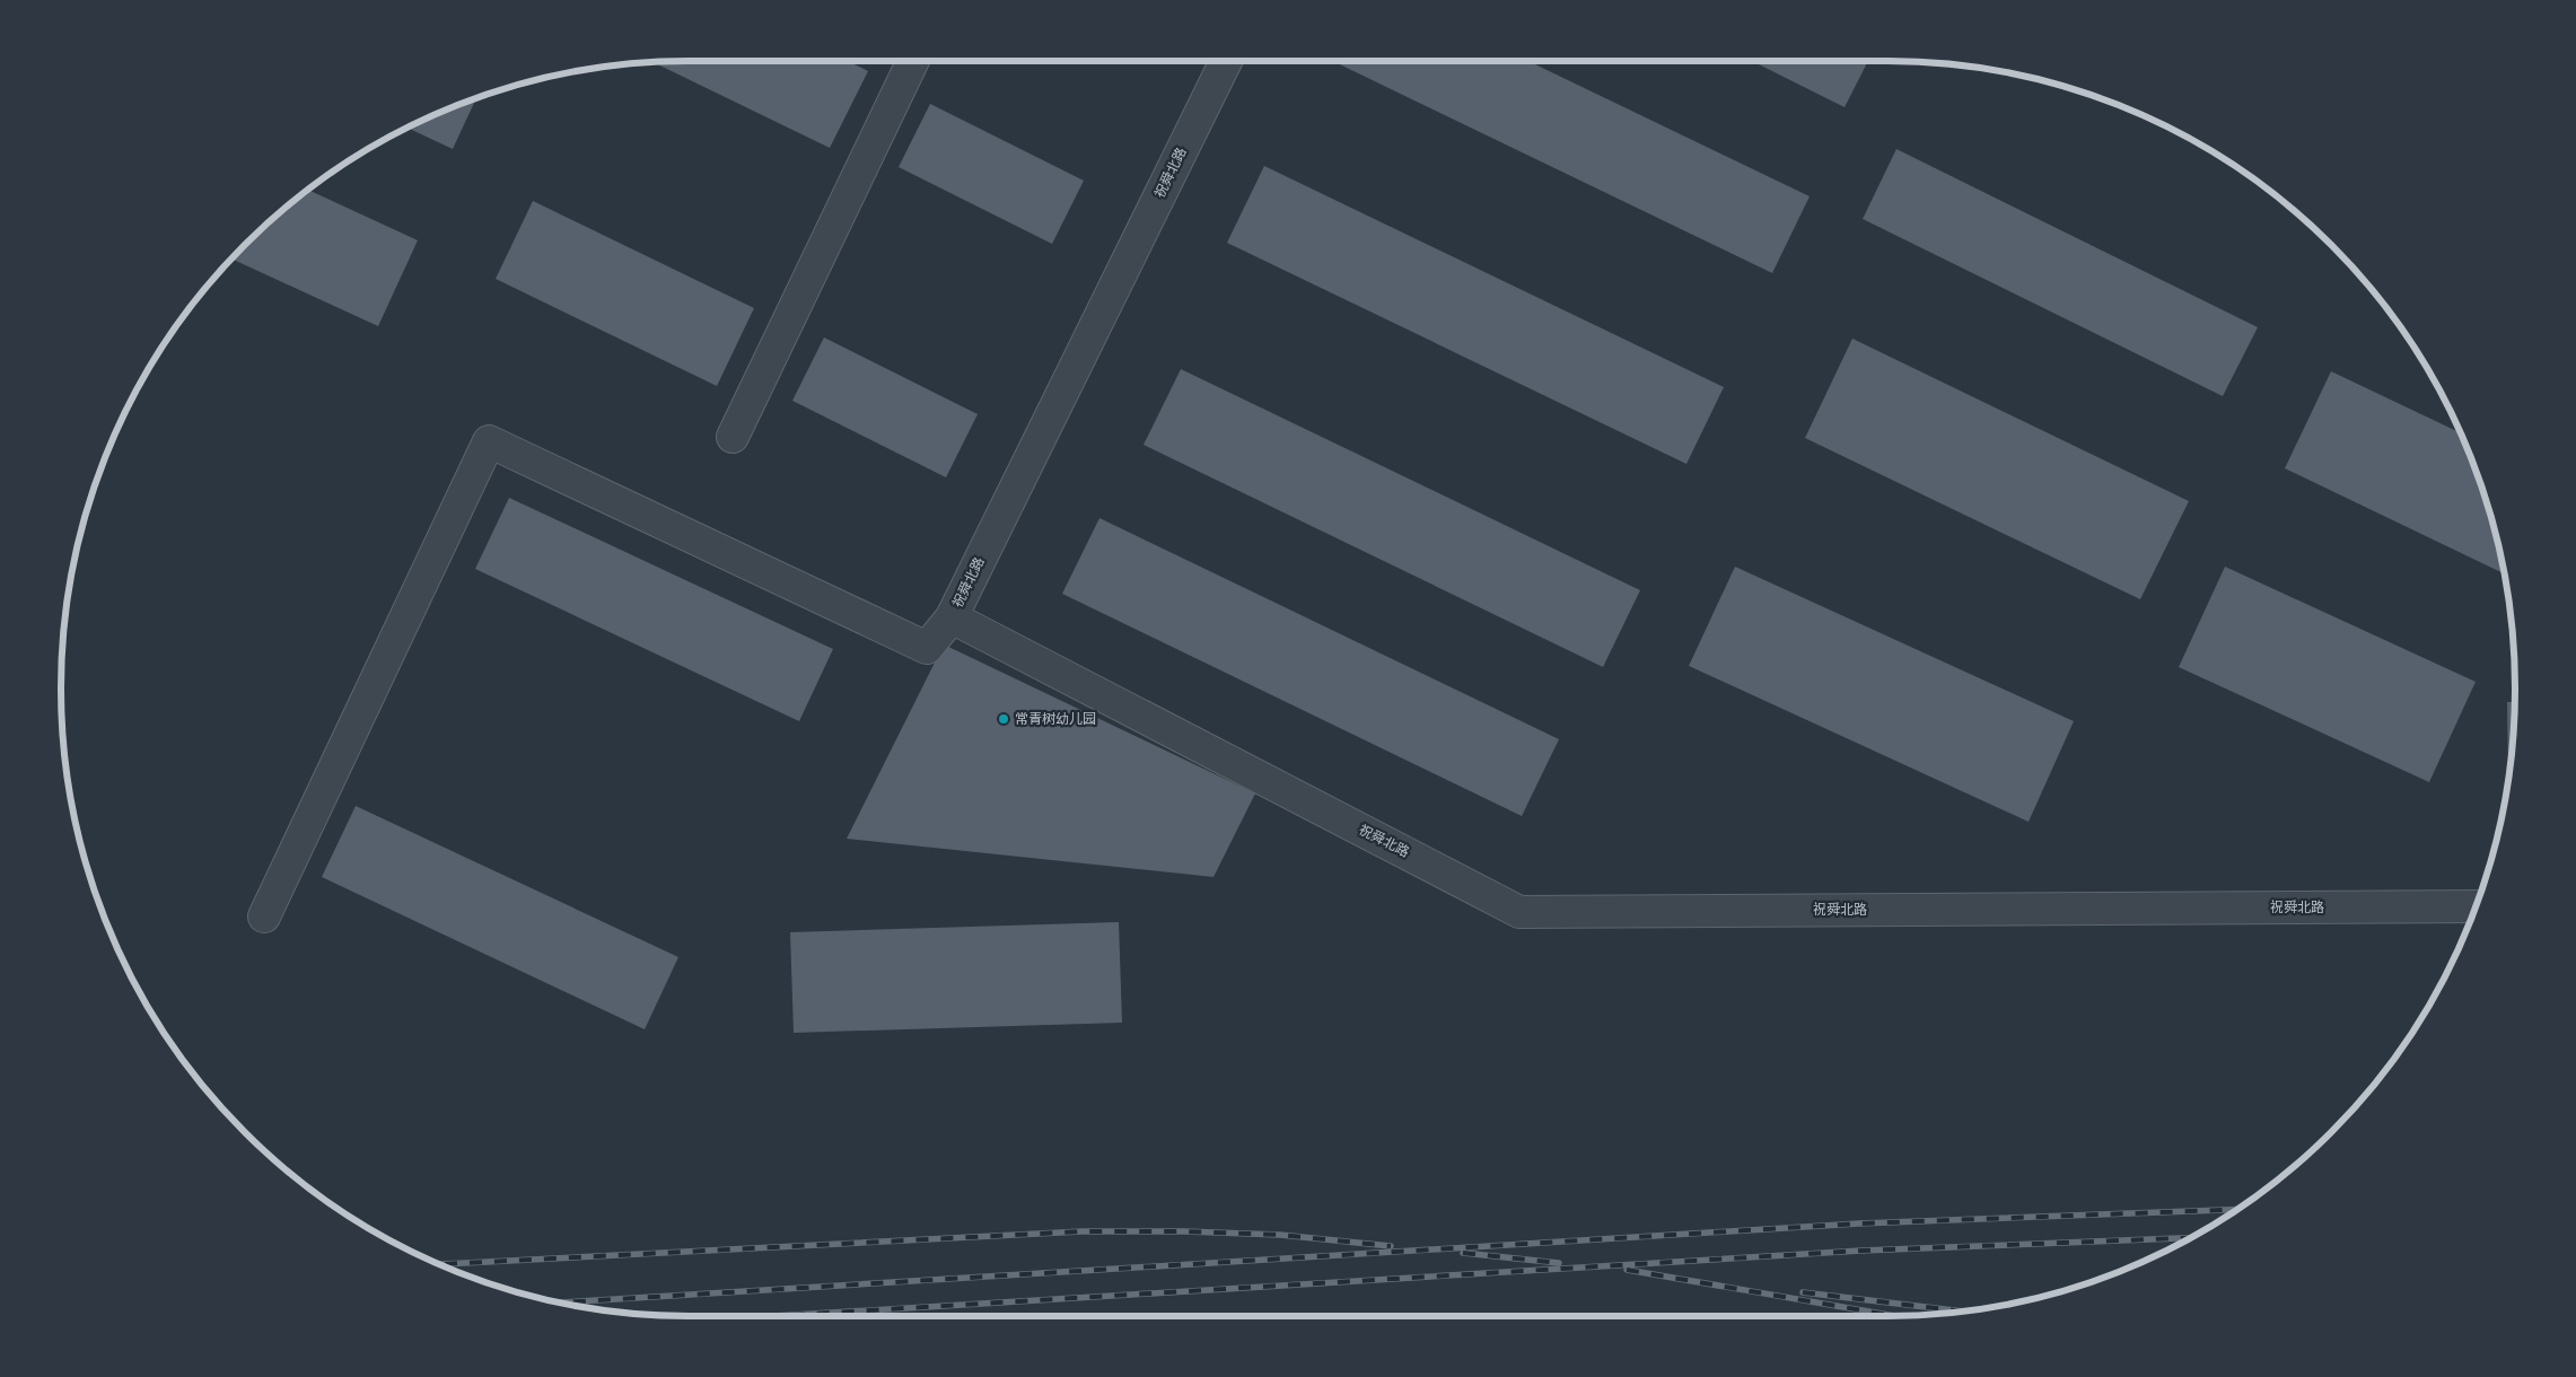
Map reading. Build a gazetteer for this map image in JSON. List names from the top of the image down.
{
  "streets": {
    "street": ["祝舜北路"]
  },
  "places": ["常青树幼儿园"]
}
